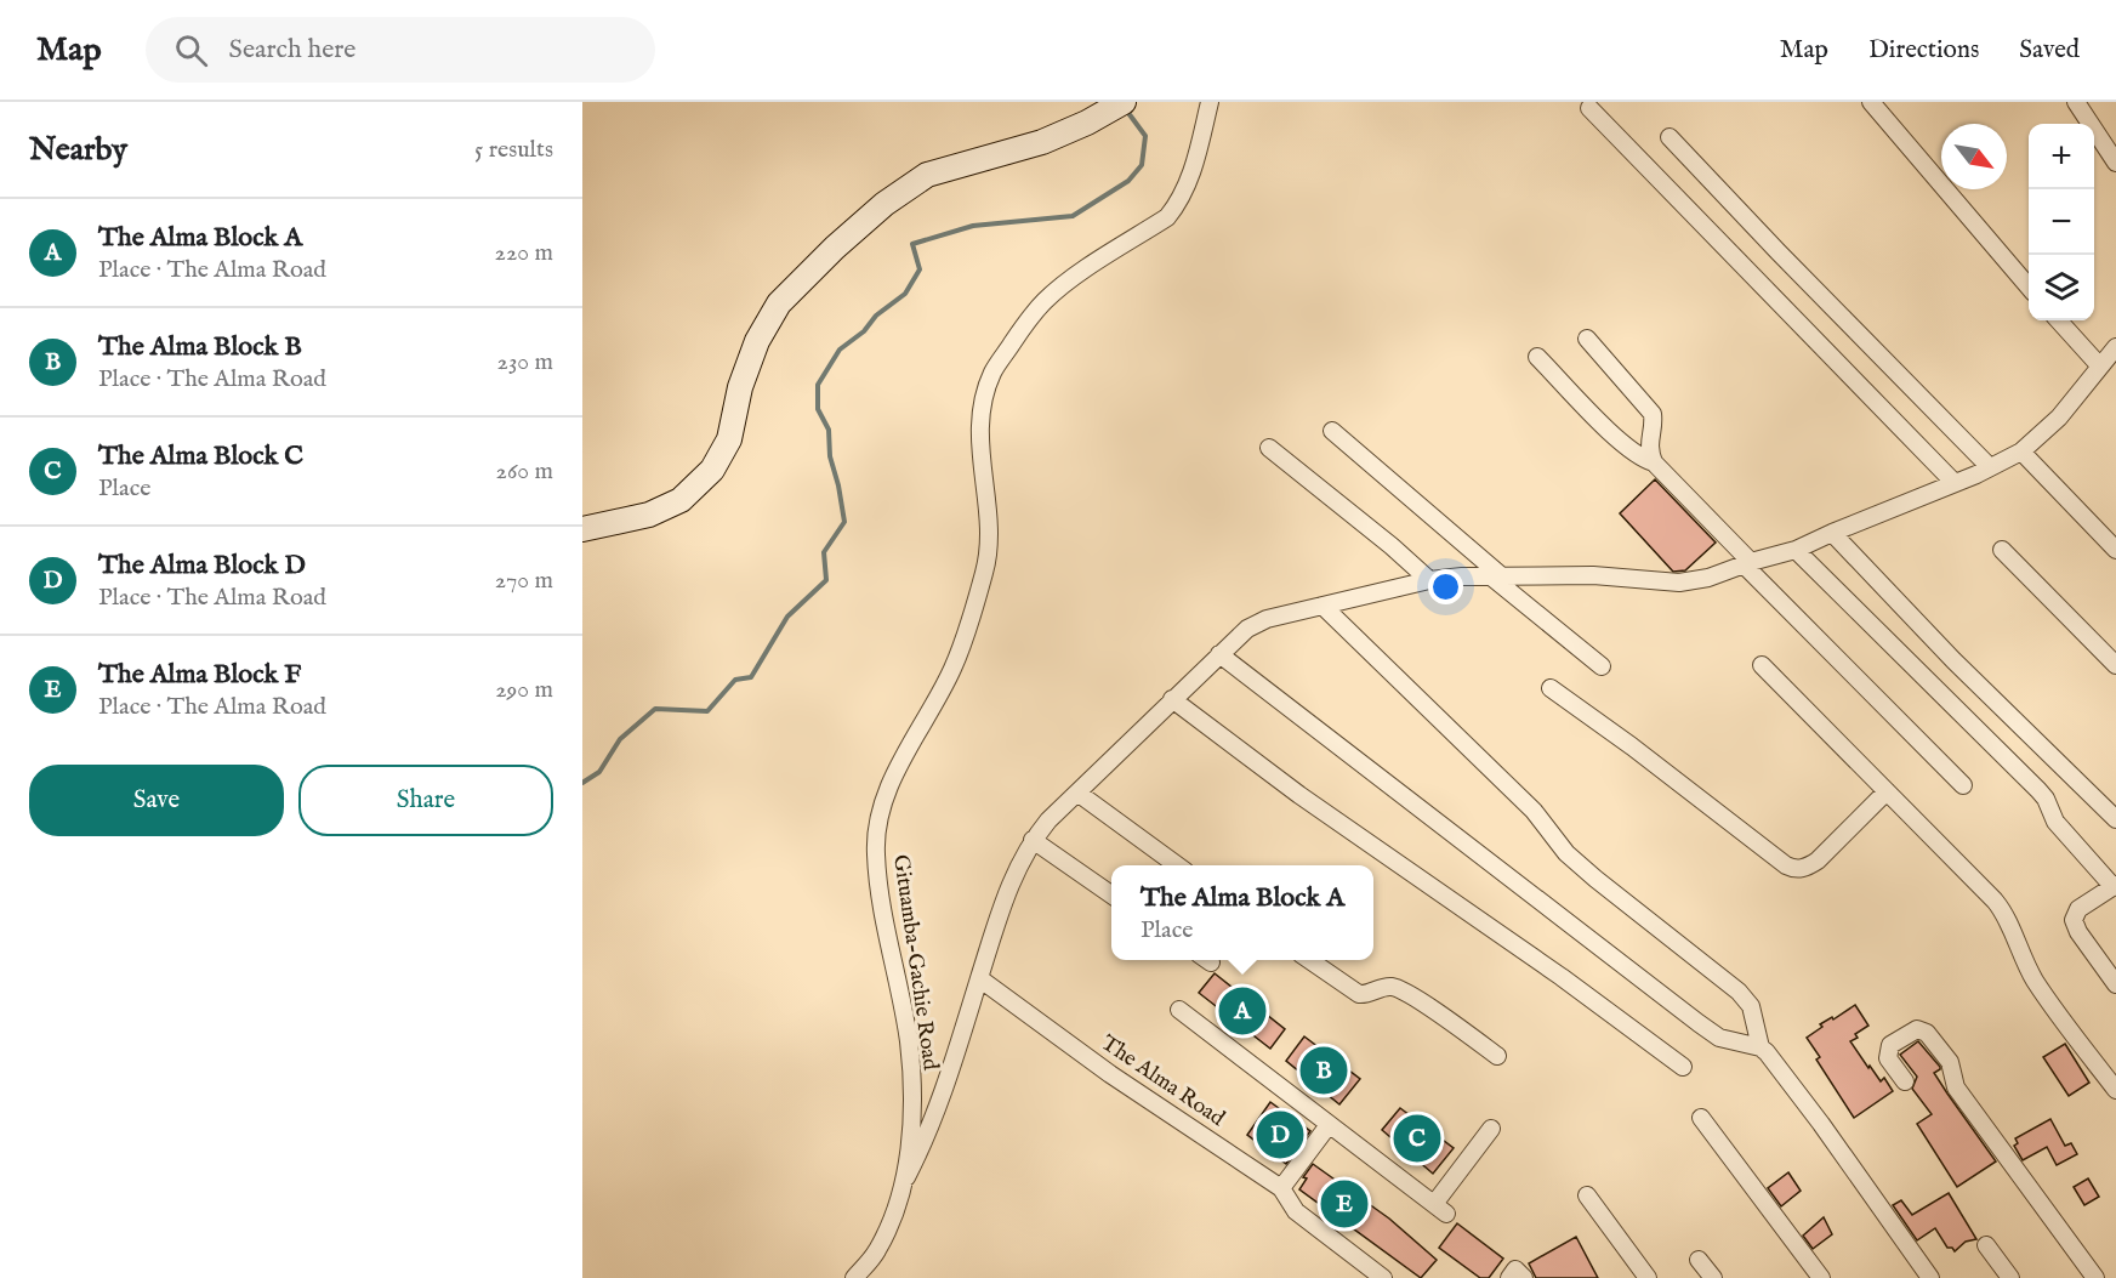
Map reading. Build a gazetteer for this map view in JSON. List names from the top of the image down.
{
  "streets": {
    "street": ["Gituamba-Gachie Road", "The Alma Road"]
  },
  "north": "bottom right",
  "page": {
    "header": "Map",
    "search": "Search here",
    "nav": ["Map", "Directions", "Saved"],
    "heading": ["Nearby", "5 results"],
    "map_buttons": ["+", "−"],
    "list": [
      {
        "mark": "A",
        "name": "The Alma Block A",
        "note": "Place · The Alma Road",
        "value": "220 m"
      },
      {
        "mark": "B",
        "name": "The Alma Block B",
        "note": "Place · The Alma Road",
        "value": "230 m"
      },
      {
        "mark": "C",
        "name": "The Alma Block C",
        "note": "Place",
        "value": "260 m"
      },
      {
        "mark": "D",
        "name": "The Alma Block D",
        "note": "Place · The Alma Road",
        "value": "270 m"
      },
      {
        "mark": "E",
        "name": "The Alma Block F",
        "note": "Place · The Alma Road",
        "value": "290 m"
      }
    ],
    "buttons": ["Save", "Share"],
    "popup": ["The Alma Block A", "Place"],
    "pins": [
      "A",
      "B",
      "D",
      "C",
      "E"
    ]
  }
}
